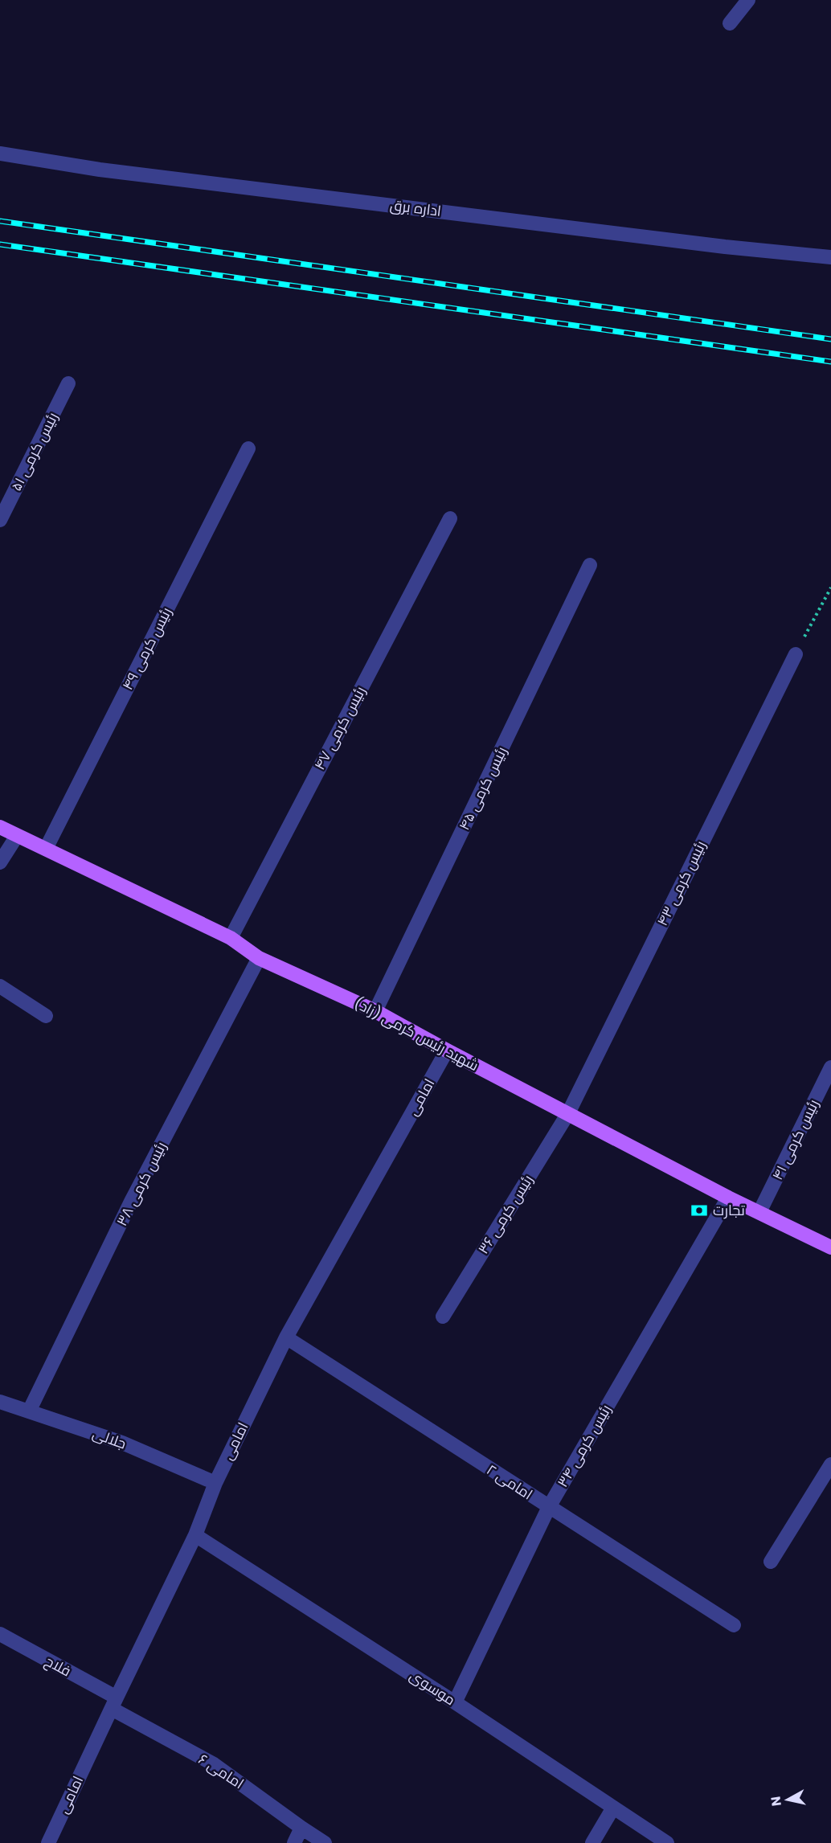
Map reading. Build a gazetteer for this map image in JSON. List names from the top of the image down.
{
  "streets": {
    "main road": ["شهید رئیس کرمی (زاد)"],
    "street": [
      "اداره برق",
      "رئیس کرمی ۵۱",
      "رئیس کرمی ۴۹",
      "رئیس کرمی ۴۷",
      "رئیس کرمی ۴۵",
      "رئیس کرمی ۴۳",
      "امامی",
      "رئیس کرمی ۴۱",
      "رئیس کرمی ۳۸",
      "رئیس کرمی ۳۶",
      "جلالی",
      "رئیس کرمی ۳۴",
      "امامی ۲",
      "فلاح",
      "موسوی",
      "امامی ۶"
    ]
  },
  "crossings": [
    ["رئیس کرمی ۴۹", "شهید رئیس کرمی (زاد)"],
    ["رئیس کرمی ۴۷", "شهید رئیس کرمی (زاد)"],
    ["رئیس کرمی ۴۵", "شهید رئیس کرمی (زاد)"],
    ["رئیس کرمی ۴۳", "شهید رئیس کرمی (زاد)"],
    ["رئیس کرمی ۴۳", "رئیس کرمی ۳۶"],
    ["شهید رئیس کرمی (زاد)", "امامی"],
    ["شهید رئیس کرمی (زاد)", "رئیس کرمی ۴۱"],
    ["شهید رئیس کرمی (زاد)", "رئیس کرمی ۳۸"],
    ["شهید رئیس کرمی (زاد)", "رئیس کرمی ۳۶"],
    ["شهید رئیس کرمی (زاد)", "رئیس کرمی ۳۴"],
    ["امامی", "جلالی"],
    ["امامی", "امامی ۲"],
    ["امامی", "فلاح"],
    ["امامی", "موسوی"],
    ["امامی", "امامی ۶"],
    ["رئیس کرمی ۳۸", "جلالی"],
    ["رئیس کرمی ۳۴", "امامی ۲"],
    ["رئیس کرمی ۳۴", "موسوی"],
    ["فلاح", "امامی ۶"]
  ],
  "places": {
    "bank": ["تجارت"]
  },
  "north": "left"
}
